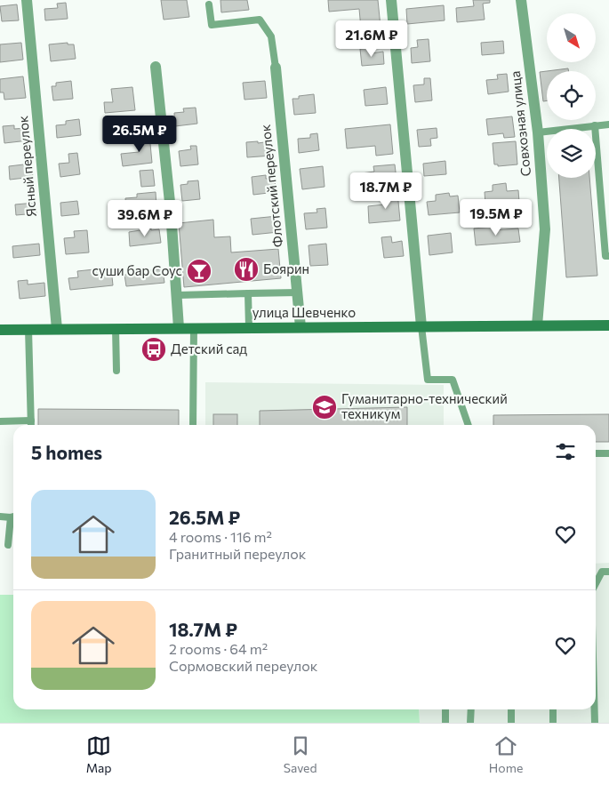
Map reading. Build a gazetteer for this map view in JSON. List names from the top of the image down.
{
  "streets": {
    "main road": ["улица Шевченко"],
    "street": ["Совхозная улица", "Ясный переулок", "Флотский переулок"]
  },
  "crossings": [
    ["Совхозная улица", "улица Шевченко"],
    ["Ясный переулок", "улица Шевченко"],
    ["Флотский переулок", "улица Шевченко"]
  ],
  "places": {
    "restaurant": ["Боярин"],
    "bar": ["суши бар Соус"],
    "bus stop": ["Детский сад"],
    "school or university": ["Гуманитарно-технический техникум"]
  },
  "north": "bottom right",
  "page": {
    "price": [
      "21.6M ₽",
      "26.5M ₽",
      "18.7M ₽",
      "19.5M ₽",
      "39.6M ₽"
    ],
    "heading": "5 homes",
    "list": [
      {
        "name": "26.5M ₽",
        "note": "4 rooms · 116 m² · Гранитный переулок"
      },
      {
        "name": "18.7M ₽",
        "note": "2 rooms · 64 m² · Сормовский переулок"
      }
    ],
    "tabs": ["Map", "Saved", "Home"]
  }
}
